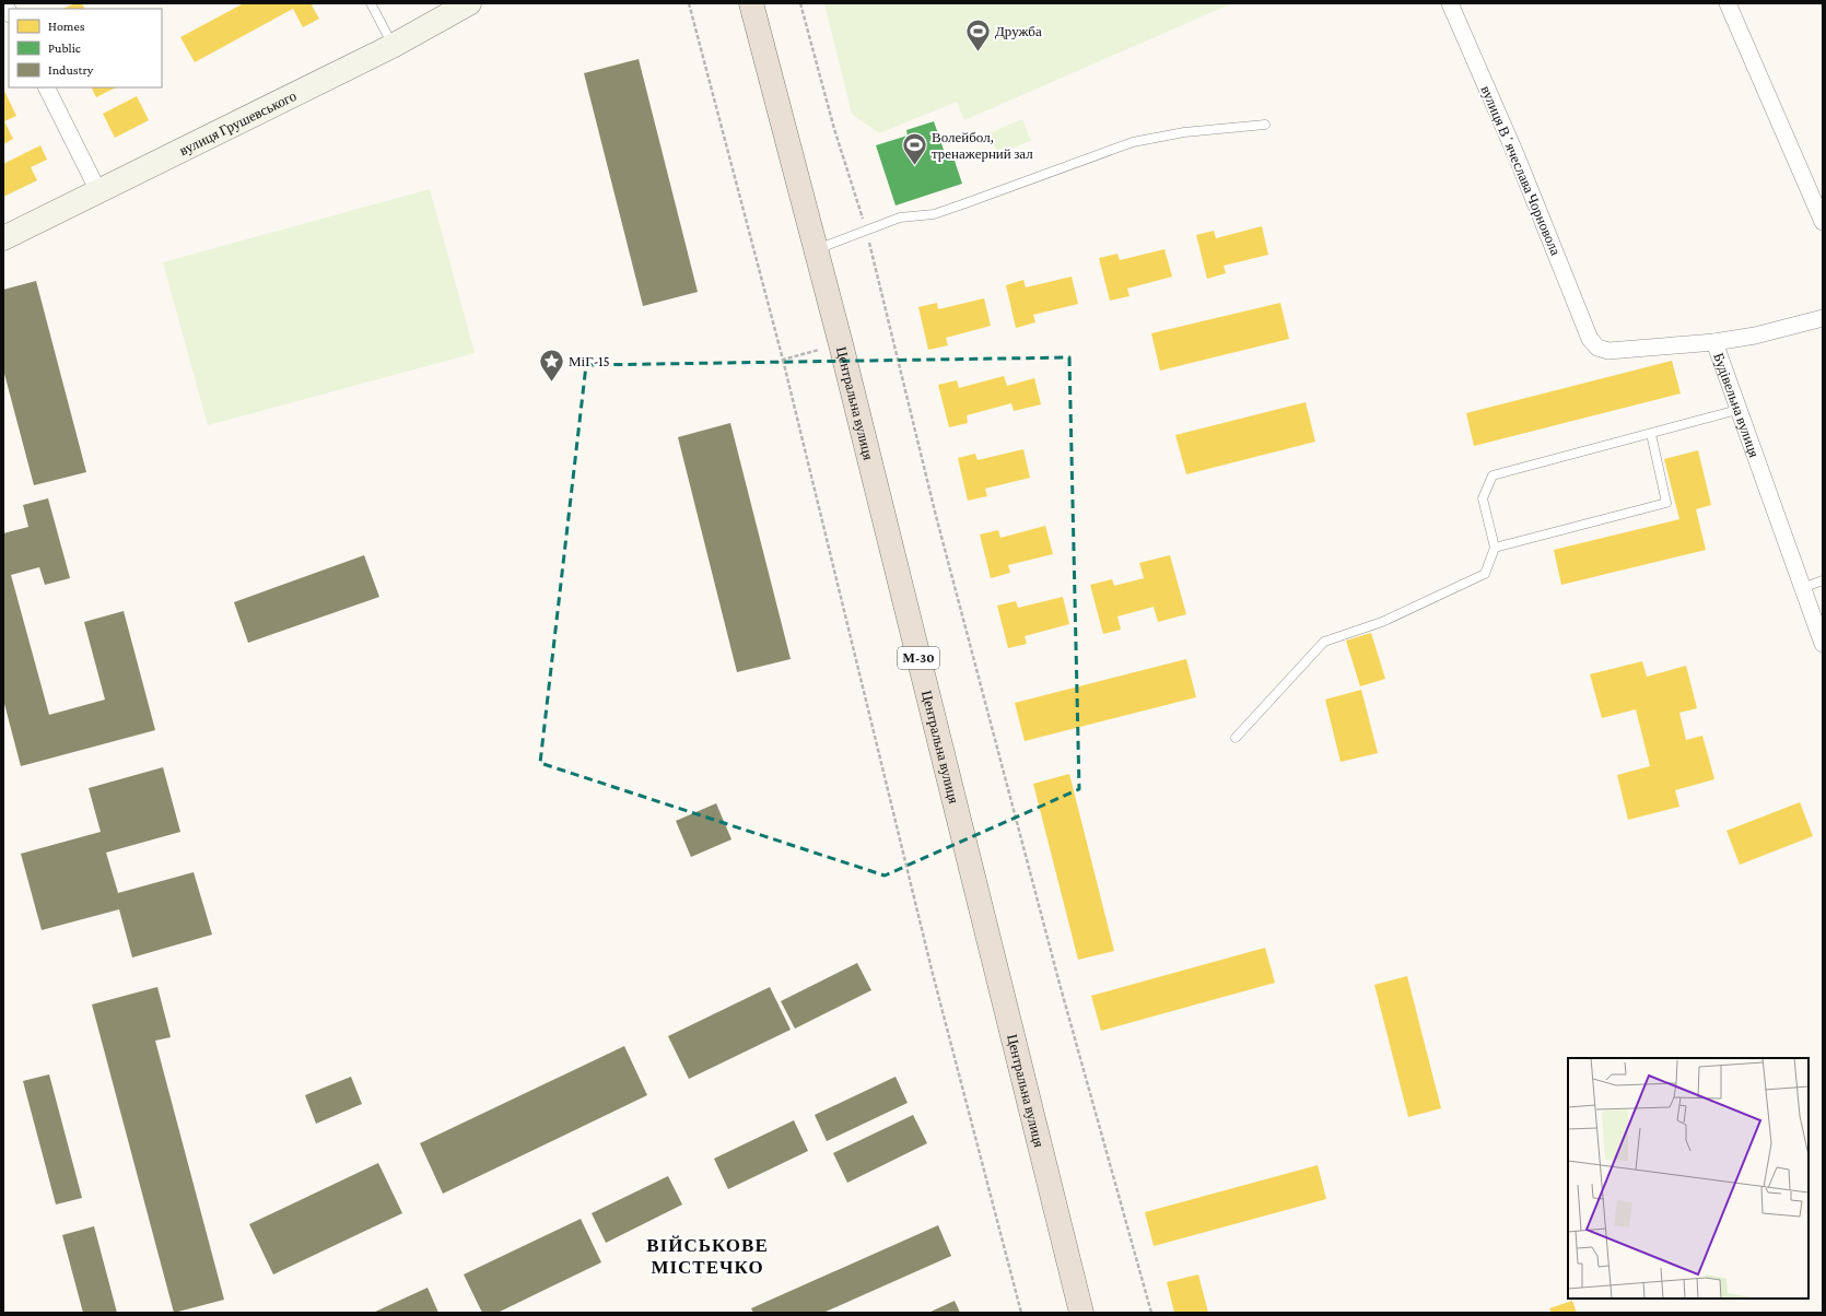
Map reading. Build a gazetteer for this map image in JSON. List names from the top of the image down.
{
  "streets": {
    "highway": ["Центральна вулиця", "М-30"],
    "street": ["вулиця Грушевського", "вулиця Вʼячеслава Чорновола", "Будівельна вулиця"]
  },
  "crossings": [
    ["вулиця Вʼячеслава Чорновола", "Будівельна вулиця"]
  ],
  "districts": ["ВІЙСЬКОВЕ МІСТЕЧКО"],
  "places": {
    "sports": ["Дружба", "Волейбол, тренажерний зал"],
    "place": ["МіГ-15"]
  },
  "legend": ["Homes", "Public", "Industry"]
}
